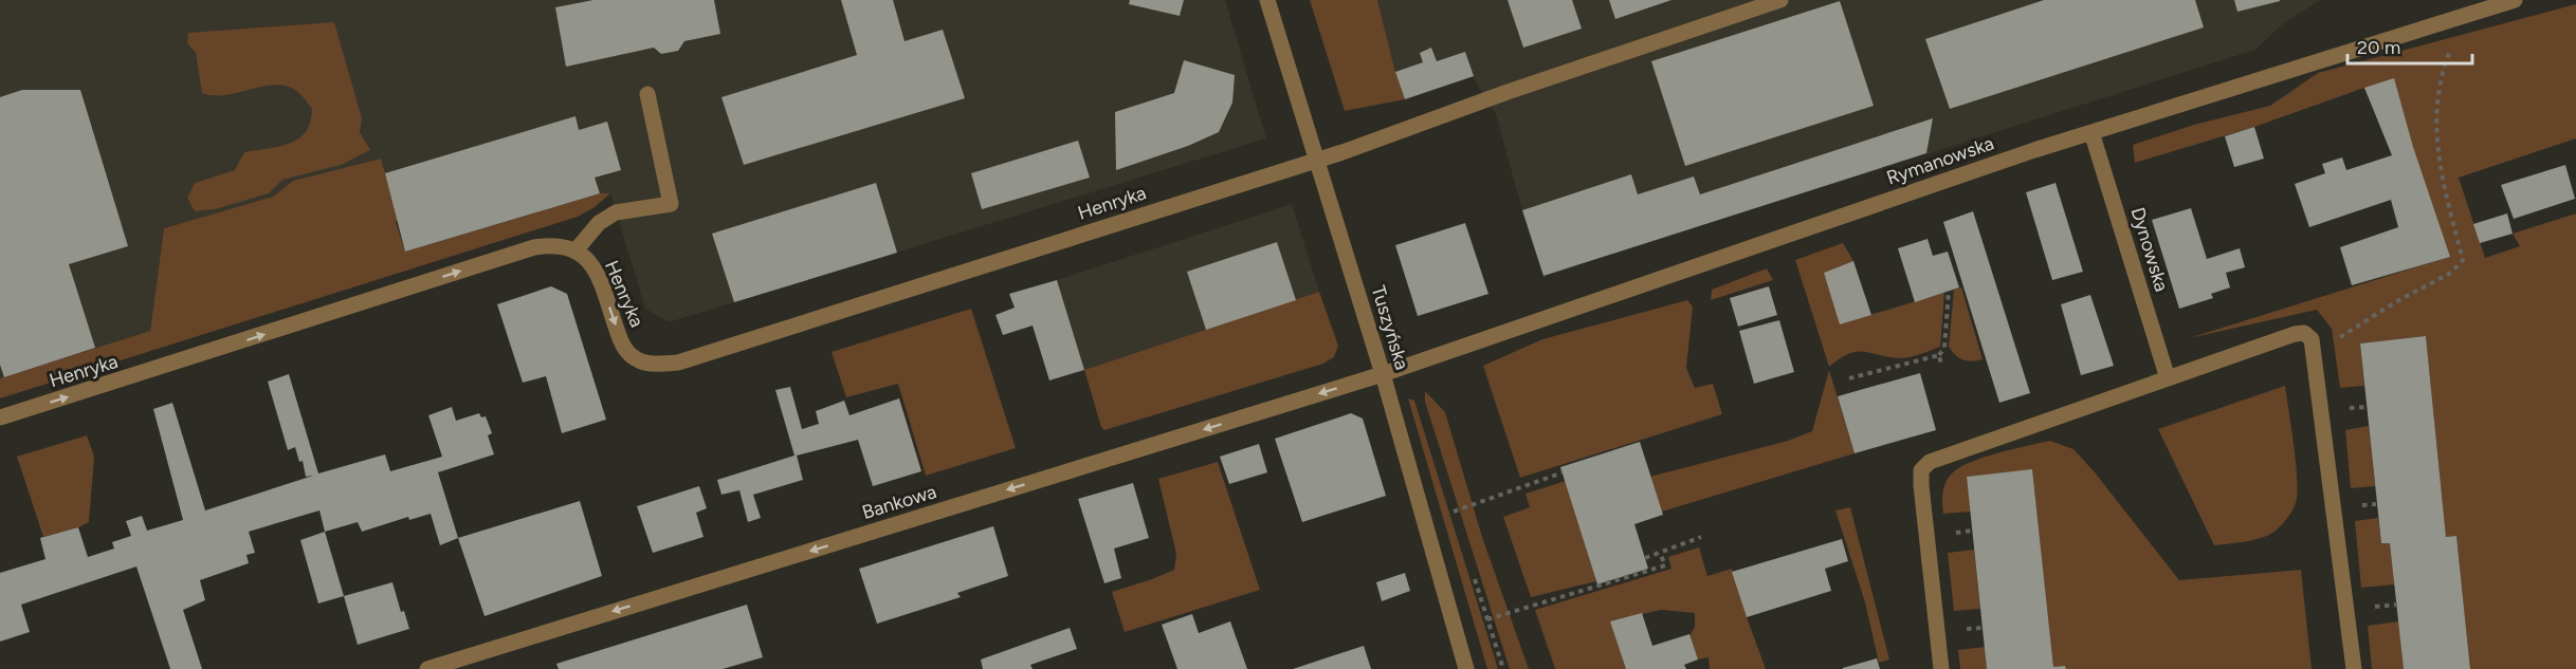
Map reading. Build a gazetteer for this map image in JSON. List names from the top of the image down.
{
  "streets": {
    "street": [
      "Rymanowska",
      "Henryka",
      "Dynowska",
      "Tuszyńska",
      "Bankowa"
    ]
  },
  "crossings": [
    ["Rymanowska", "Dynowska"],
    ["Rymanowska", "Tuszyńska"],
    ["Rymanowska", "Bankowa"],
    ["Henryka", "Tuszyńska"],
    ["Tuszyńska", "Bankowa"]
  ],
  "one_way": ["Henryka", "Bankowa"],
  "scale_bar": "20 m"
}
